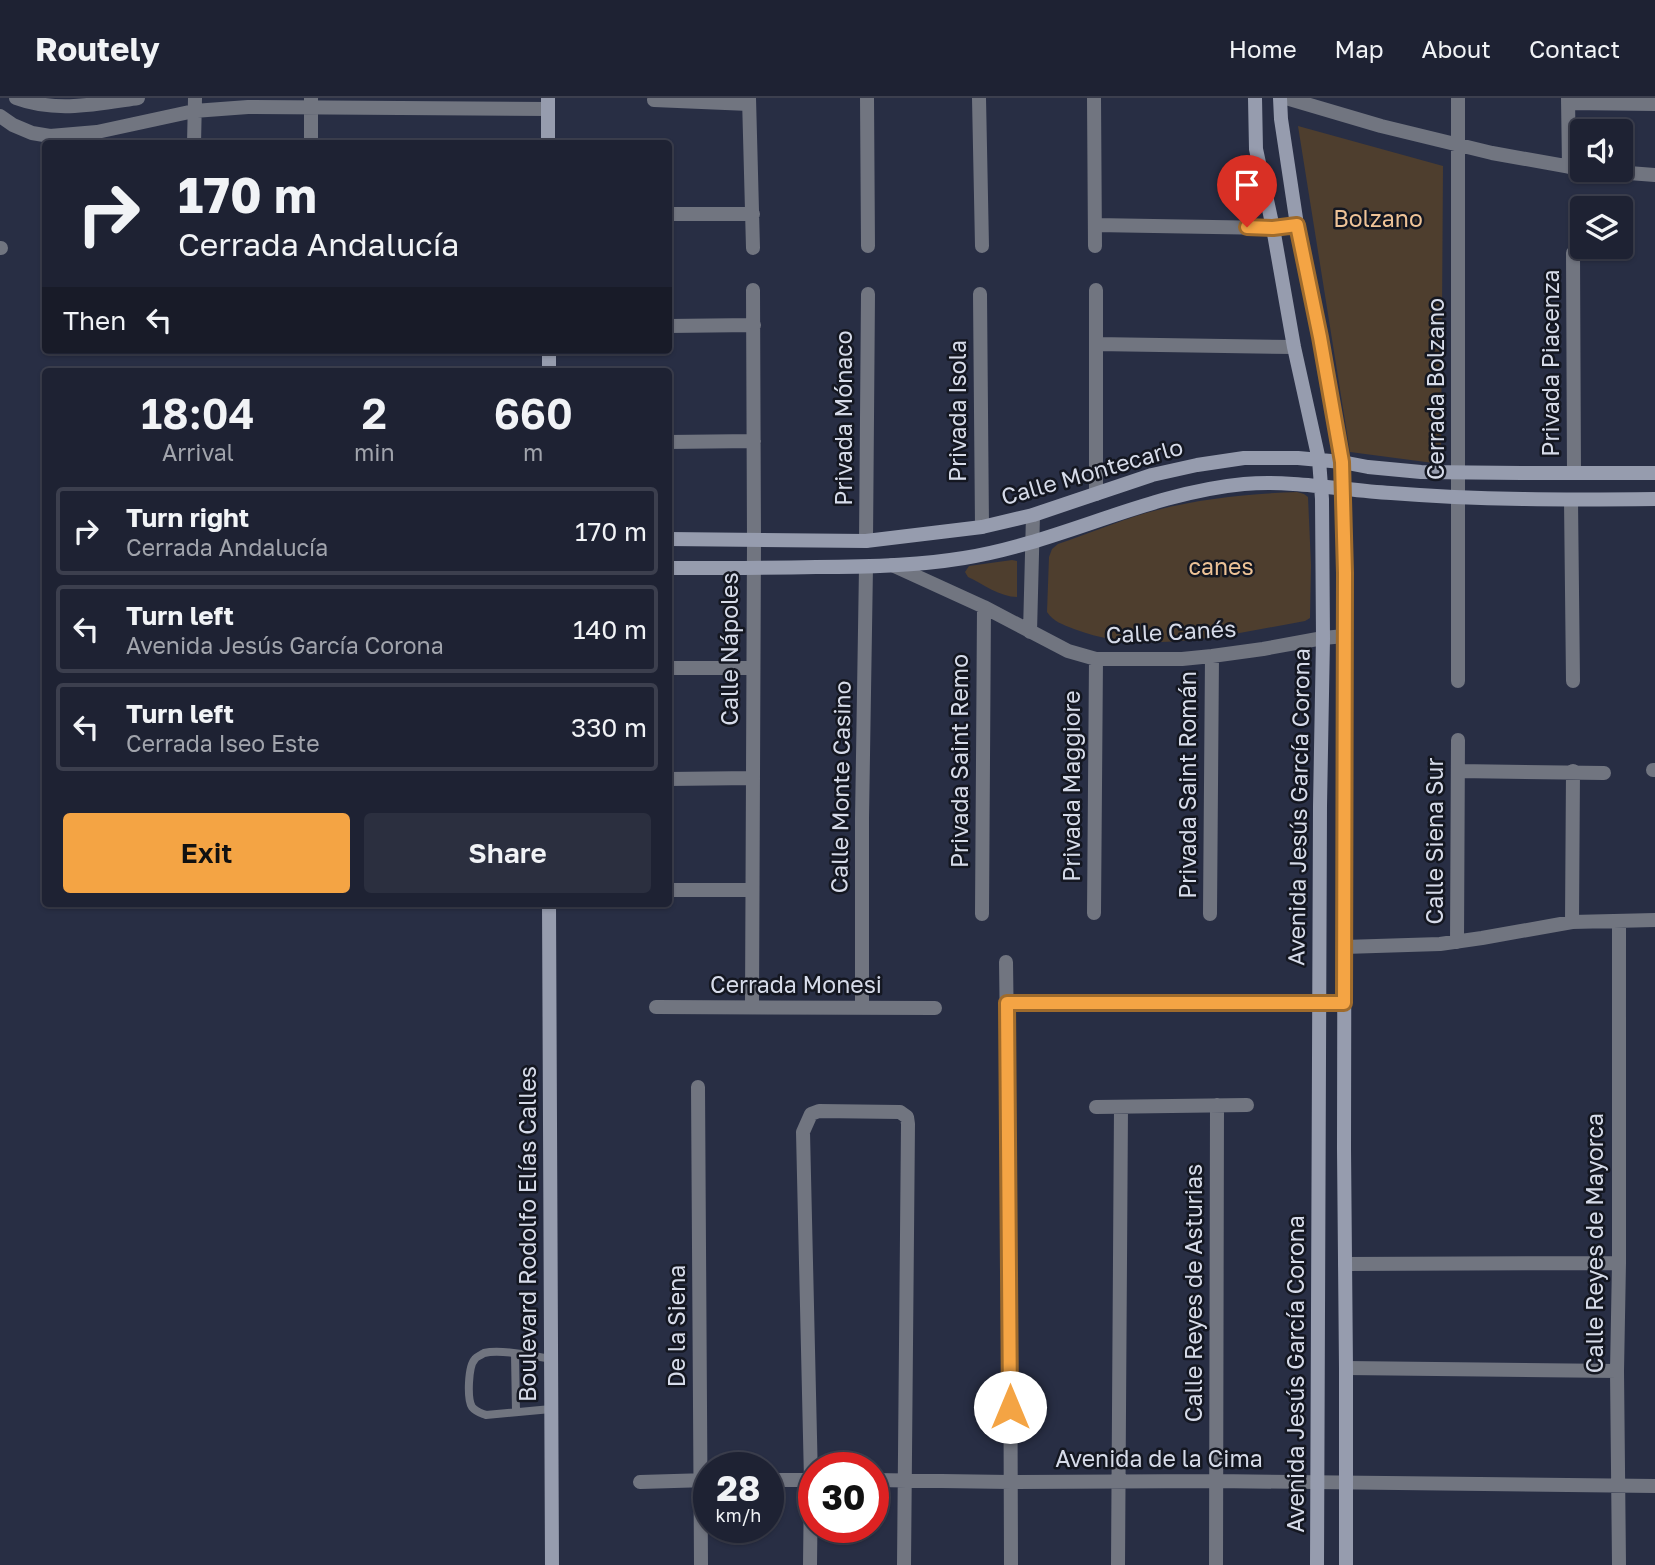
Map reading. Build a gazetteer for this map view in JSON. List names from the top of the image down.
{
  "streets": {
    "street": [
      "Privada Piacenza",
      "Cerrada Bolzano",
      "Privada Isola",
      "Privada Mónaco",
      "Calle Montecarlo",
      "Calle Canés",
      "Calle Nápoles",
      "Privada Saint Remo",
      "Privada Saint Román",
      "Privada Maggiore",
      "Calle Monte Casino",
      "Avenida Jesús García Corona",
      "Calle Siena Sur",
      "Cerrada Monesi",
      "Boulevard Rodolfo Elías Calles",
      "Calle Reyes de Mayorca",
      "Calle Reyes de Asturias",
      "De la Siena",
      "Avenida de la Cima"
    ]
  },
  "crossings": [
    ["Privada Piacenza", "Calle Montecarlo"],
    ["Cerrada Bolzano", "Calle Montecarlo"],
    ["Privada Isola", "Calle Montecarlo"],
    ["Privada Mónaco", "Calle Montecarlo"],
    ["Calle Montecarlo", "Calle Canés"],
    ["Calle Montecarlo", "Calle Nápoles"],
    ["Calle Montecarlo", "Calle Monte Casino"],
    ["Calle Montecarlo", "Avenida Jesús García Corona"],
    ["Calle Canés", "Privada Saint Remo"],
    ["Calle Canés", "Privada Saint Román"],
    ["Calle Canés", "Privada Maggiore"],
    ["Calle Canés", "Avenida Jesús García Corona"],
    ["Calle Nápoles", "Cerrada Monesi"],
    ["Calle Monte Casino", "Cerrada Monesi"],
    ["Avenida Jesús García Corona", "Avenida de la Cima"],
    ["Calle Reyes de Mayorca", "Avenida de la Cima"],
    ["Calle Reyes de Asturias", "Avenida de la Cima"]
  ],
  "parks": ["Bolzano", "canes"],
  "page": {
    "header": "Routely",
    "nav": [
      "Home",
      "Map",
      "About",
      "Contact"
    ],
    "turn": ["170 m", "Cerrada Andalucía"],
    "then": "Then",
    "eta": [
      "18:04",
      "Arrival",
      "2",
      "min",
      "660",
      "m"
    ],
    "list": [
      {
        "name": "Turn right",
        "note": "Cerrada Andalucía",
        "value": "170 m"
      },
      {
        "name": "Turn left",
        "note": "Avenida Jesús García Corona",
        "value": "140 m"
      },
      {
        "name": "Turn left",
        "note": "Cerrada Iseo Este",
        "value": "330 m"
      }
    ],
    "buttons": ["Exit", "Share"],
    "speed": "28 km/h",
    "limit": "30"
  }
}
